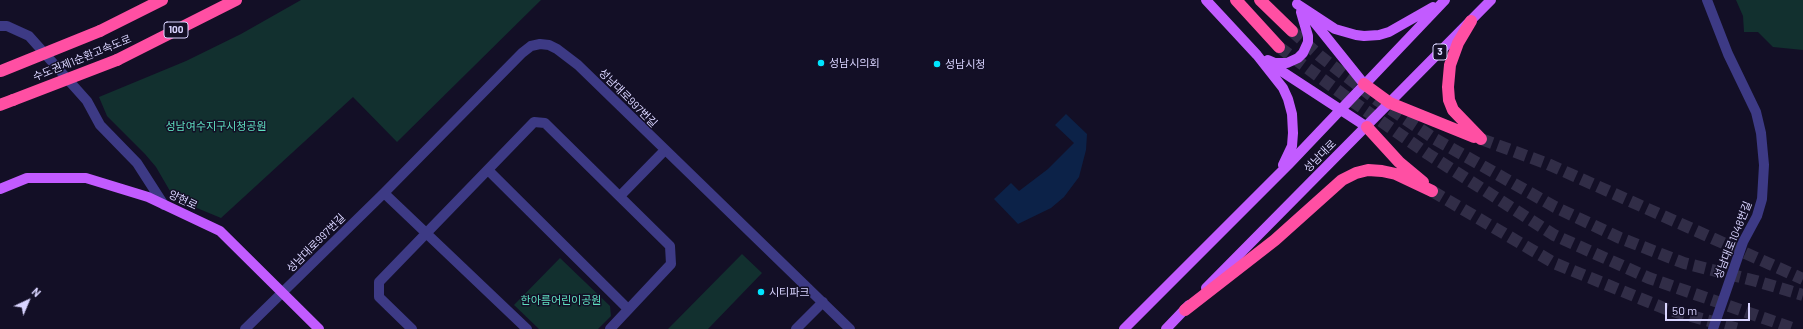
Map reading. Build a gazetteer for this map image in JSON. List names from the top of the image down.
{
  "streets": {
    "highway": ["100", "수도권제1순환고속도로"],
    "main road": ["3", "성남대로", "양현로"],
    "street": ["성남대로997번길", "성남대로1048번길"]
  },
  "crossings": [
    ["성남대로997번길", "양현로"]
  ],
  "parks": ["성남여수지구시청공원", "한아름어린이공원"],
  "places": ["성남시의회", "성남시청", "시티파크"],
  "scale_bar": "50 m",
  "north": "top right"
}
